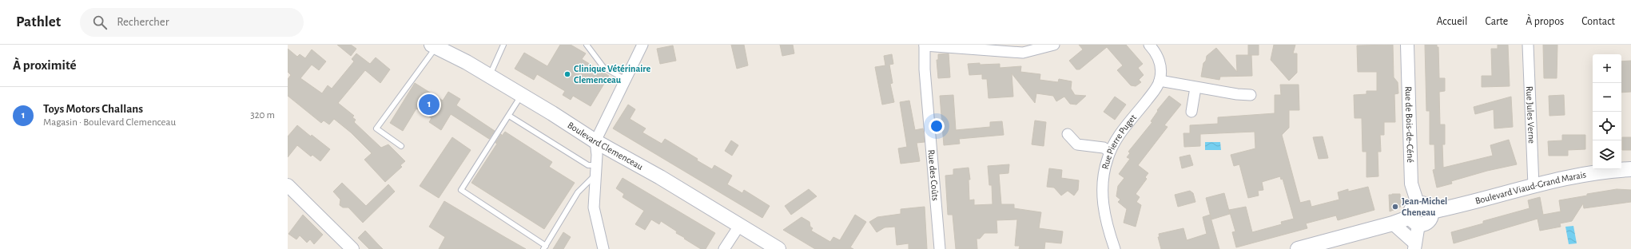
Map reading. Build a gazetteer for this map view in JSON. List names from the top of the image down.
{
  "streets": {
    "main road": ["Boulevard Clemenceau", "Boulevard Viaud-Grand Marais"],
    "street": [
      "Rue Jules Verne",
      "Rue de Bois-de-Céné",
      "Rue Pierre Puget",
      "Rue des Coûts"
    ]
  },
  "crossings": [
    ["Rue Jules Verne", "Boulevard Viaud-Grand Marais"],
    ["Rue de Bois-de-Céné", "Boulevard Viaud-Grand Marais"]
  ],
  "places": ["Clinique Vétérinaire Clemenceau", "Jean-Michel Cheneau"],
  "page": {
    "header": "Pathlet",
    "search": "Rechercher",
    "nav": [
      "Accueil",
      "Carte",
      "À propos",
      "Contact"
    ],
    "heading": "À proximité",
    "map_buttons": ["+", "−"],
    "list": [
      {
        "mark": "1",
        "name": "Toys Motors Challans",
        "note": "Magasin · Boulevard Clemenceau",
        "value": "320 m"
      }
    ],
    "pins": "1"
  }
}
